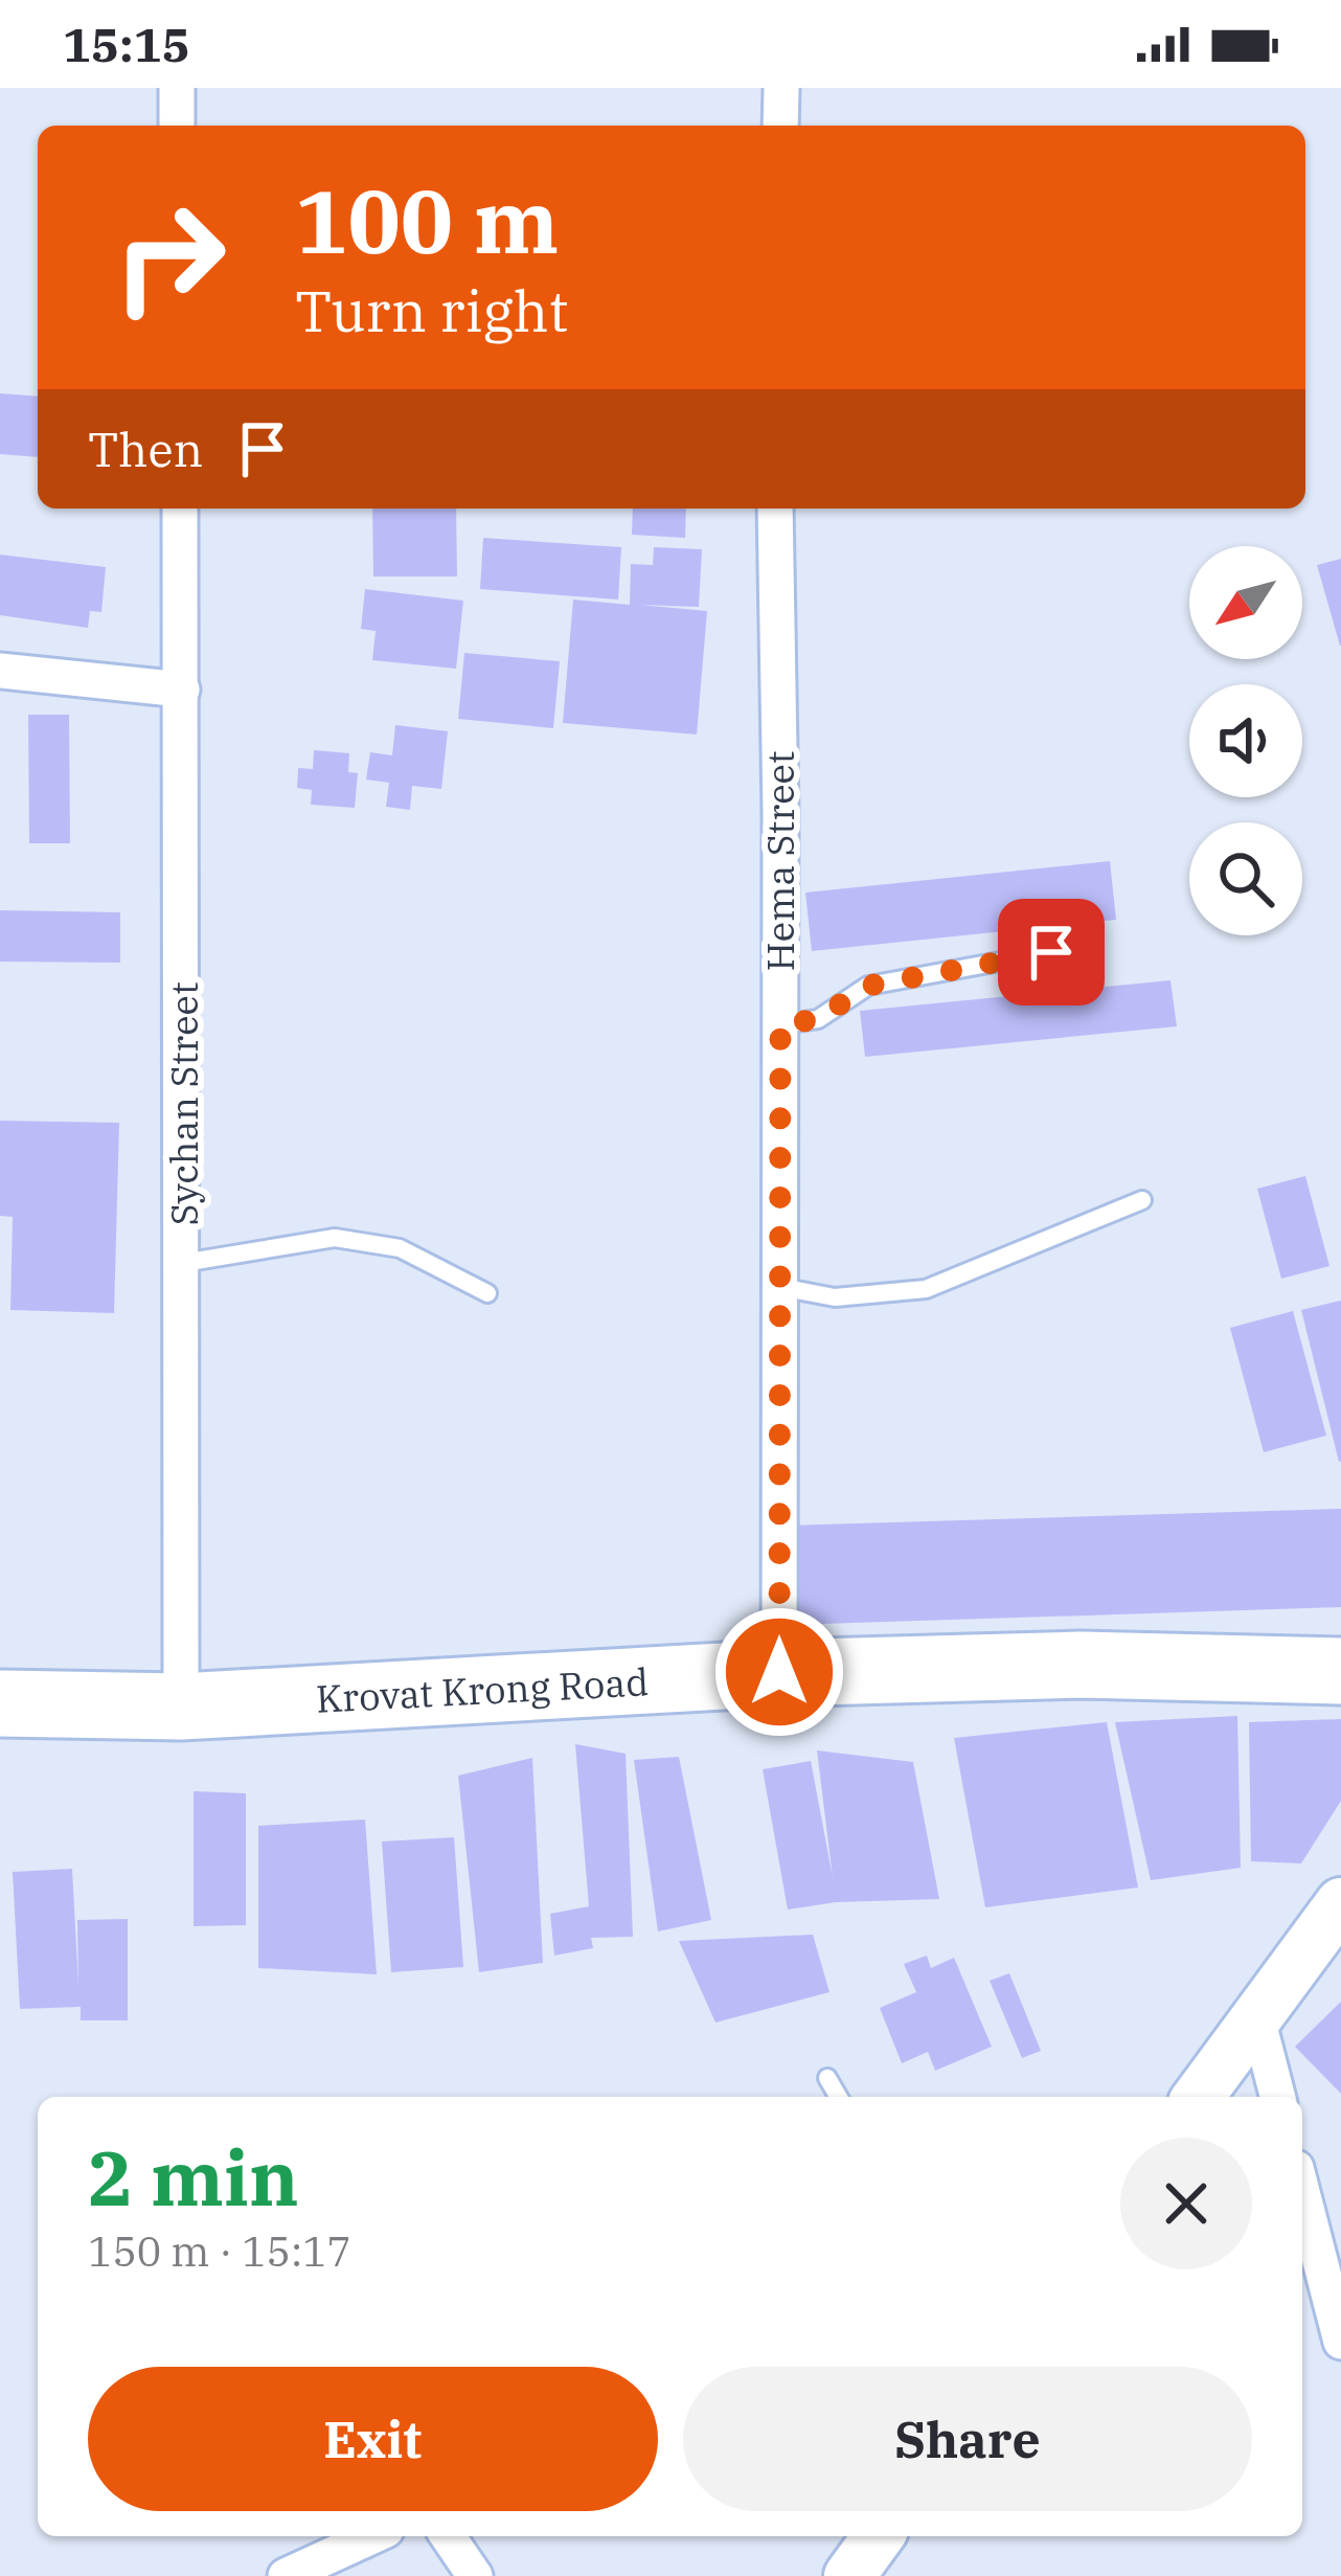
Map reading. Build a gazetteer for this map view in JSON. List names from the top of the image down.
{
  "streets": {
    "highway": ["Krovat Krong Road"],
    "street": ["Hema Street", "Sychan Street"]
  },
  "crossings": [
    ["Hema Street", "Krovat Krong Road"],
    ["Sychan Street", "Krovat Krong Road"]
  ],
  "north": "bottom left",
  "page": {
    "status": "15:15",
    "turn": ["100 m", "Turn right"],
    "then": "Then",
    "heading": ["2 min", "150 m · 15:17"],
    "buttons": ["Exit", "Share"]
  }
}
